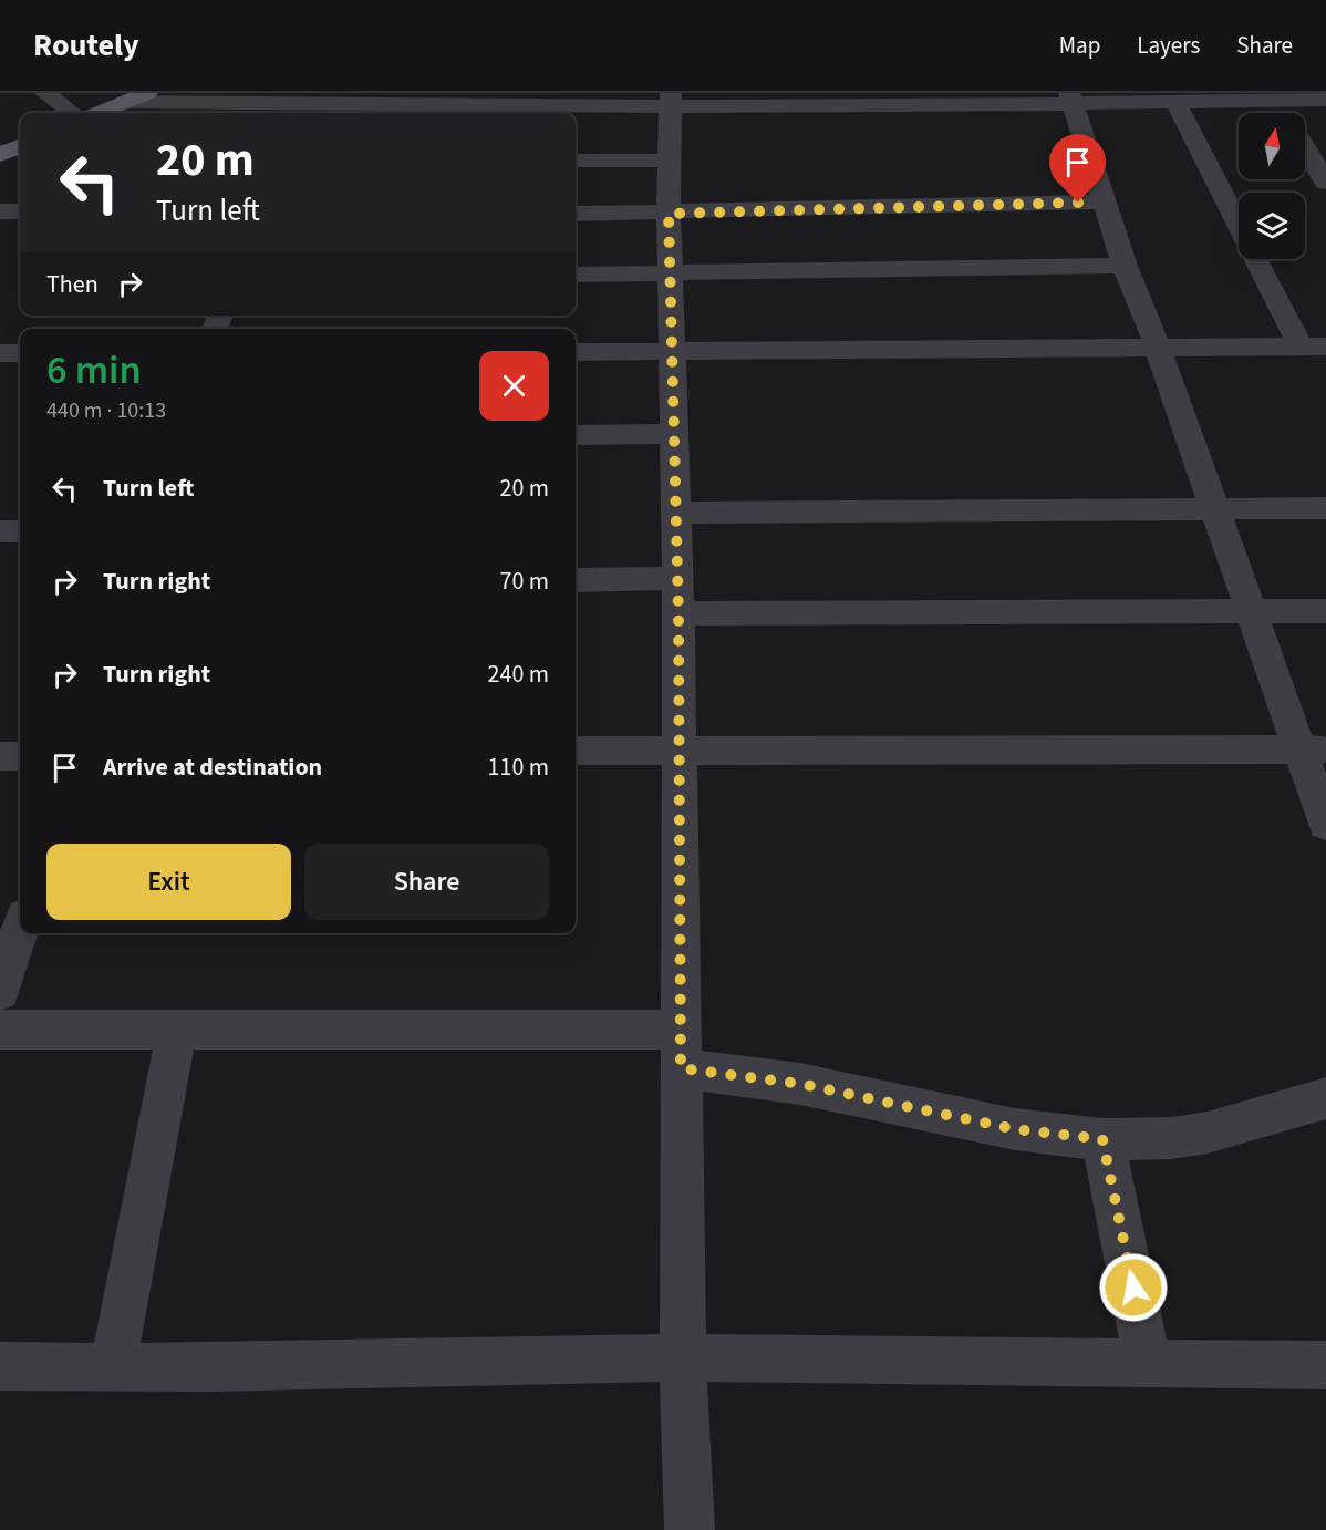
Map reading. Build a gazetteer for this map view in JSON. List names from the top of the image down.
{
  "north": "top",
  "page": {
    "header": "Routely",
    "nav": ["Map", "Layers", "Share"],
    "turn": ["20 m", "Turn left"],
    "then": "Then",
    "heading": ["6 min", "440 m · 10:13"],
    "list": [
      {
        "name": "Turn left",
        "value": "20 m"
      },
      {
        "name": "Turn right",
        "value": "70 m"
      },
      {
        "name": "Turn right",
        "value": "240 m"
      },
      {
        "name": "Arrive at destination",
        "value": "110 m"
      }
    ],
    "buttons": ["Exit", "Share"]
  }
}
